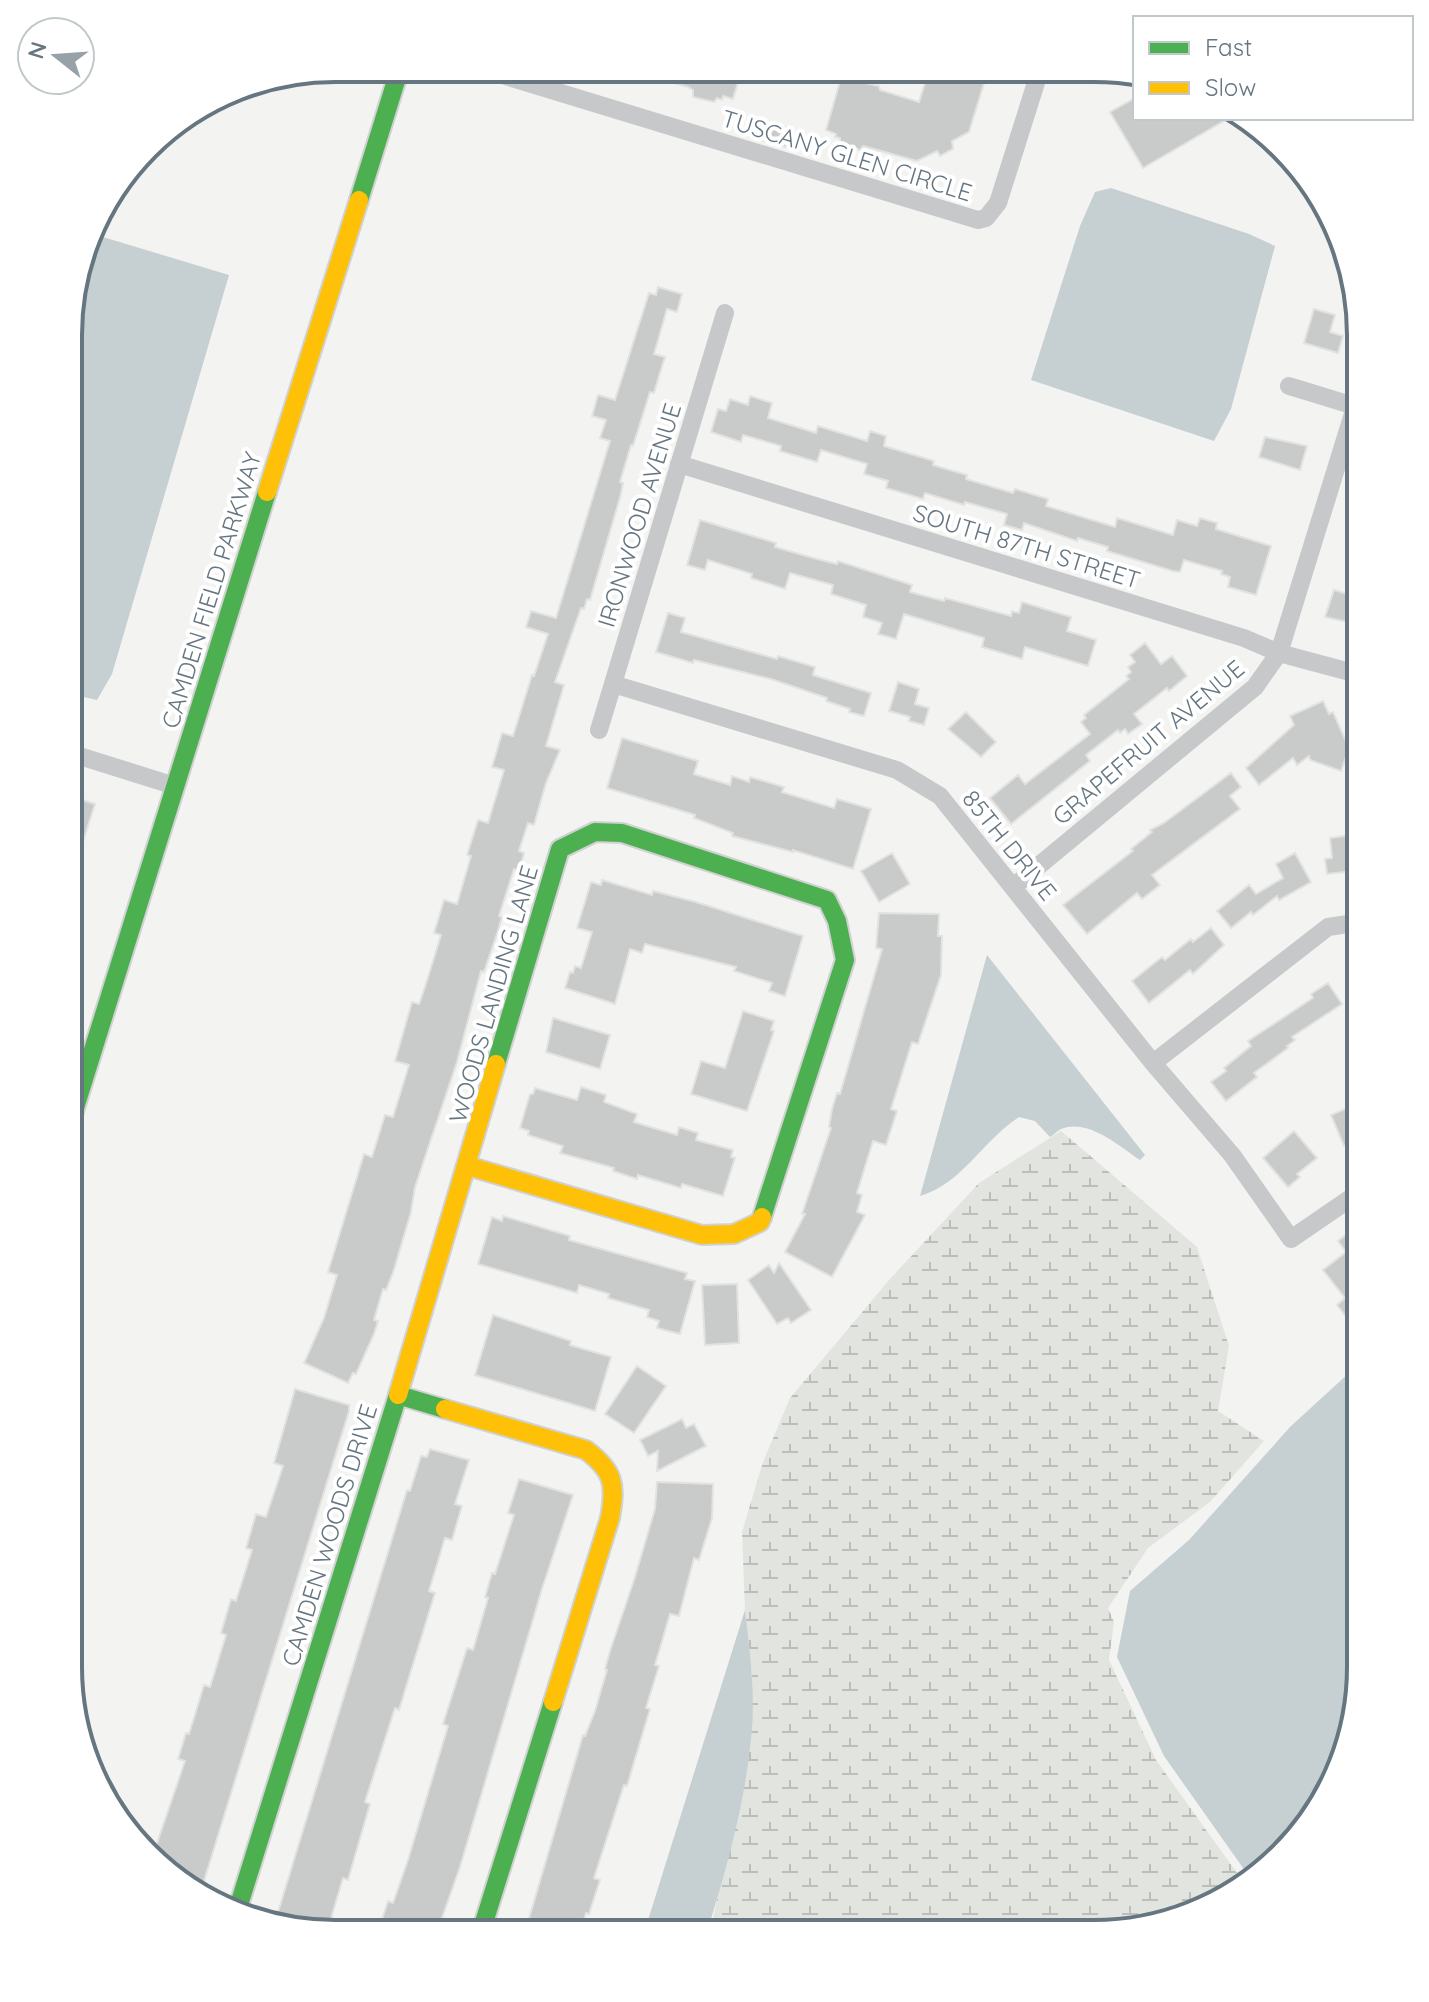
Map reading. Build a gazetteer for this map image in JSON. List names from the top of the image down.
{
  "streets": {
    "street": [
      "TUSCANY GLEN CIRCLE",
      "IRONWOOD AVENUE",
      "SOUTH 87TH STREET",
      "CAMDEN FIELD PARKWAY",
      "GRAPEFRUIT AVENUE",
      "85TH DRIVE",
      "WOODS LANDING LANE",
      "CAMDEN WOODS DRIVE"
    ]
  },
  "crossings": [
    ["IRONWOOD AVENUE", "SOUTH 87TH STREET"],
    ["IRONWOOD AVENUE", "85TH DRIVE"],
    ["SOUTH 87TH STREET", "GRAPEFRUIT AVENUE"],
    ["GRAPEFRUIT AVENUE", "85TH DRIVE"],
    ["WOODS LANDING LANE", "CAMDEN WOODS DRIVE"]
  ],
  "legend": ["Fast", "Slow"],
  "north": "left"
}
